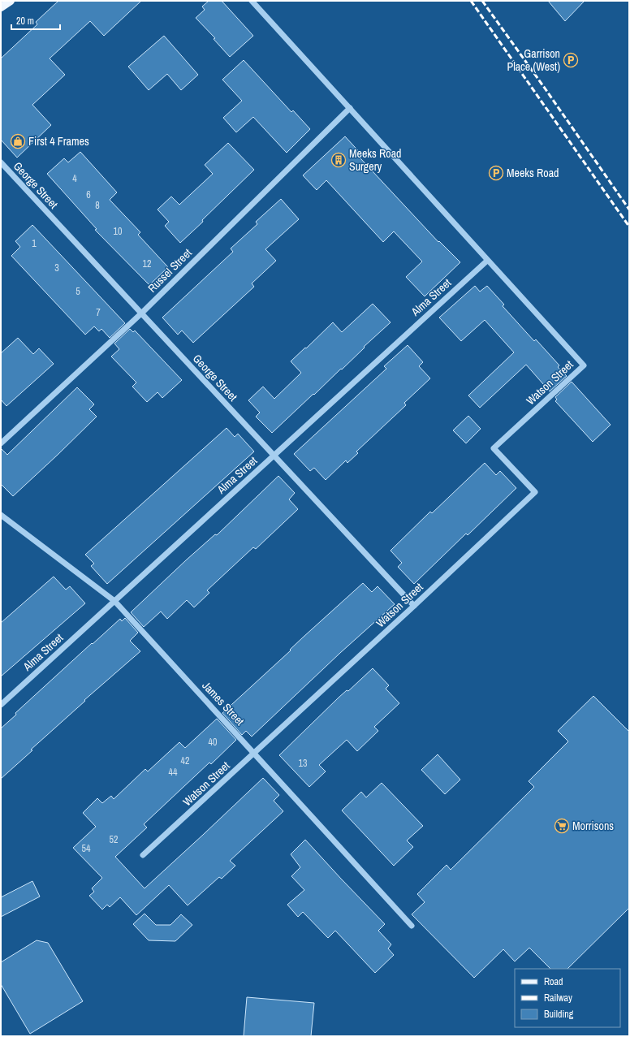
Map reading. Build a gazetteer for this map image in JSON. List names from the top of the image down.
{
  "streets": {
    "street": [
      "George Street",
      "Russel Street",
      "Alma Street",
      "Watson Street",
      "James Street"
    ]
  },
  "crossings": [
    ["George Street", "Russel Street"],
    ["George Street", "Alma Street"],
    ["George Street", "Watson Street"],
    ["Alma Street", "Watson Street"],
    ["Alma Street", "James Street"],
    ["Watson Street", "James Street"]
  ],
  "places": {
    "parking": ["Garrison Place (West)", "Meeks Road"],
    "shop": ["First 4 Frames"],
    "building": ["Meeks Road Surgery"],
    "supermarket": ["Morrisons"]
  },
  "house_numbers": [
    "4",
    "6",
    "8",
    "10",
    "1",
    "12",
    "3",
    "5",
    "7",
    "40",
    "42",
    "13",
    "44",
    "52",
    "54"
  ],
  "legend": ["Road", "Railway", "Building"],
  "scale_bar": "20 m"
}
